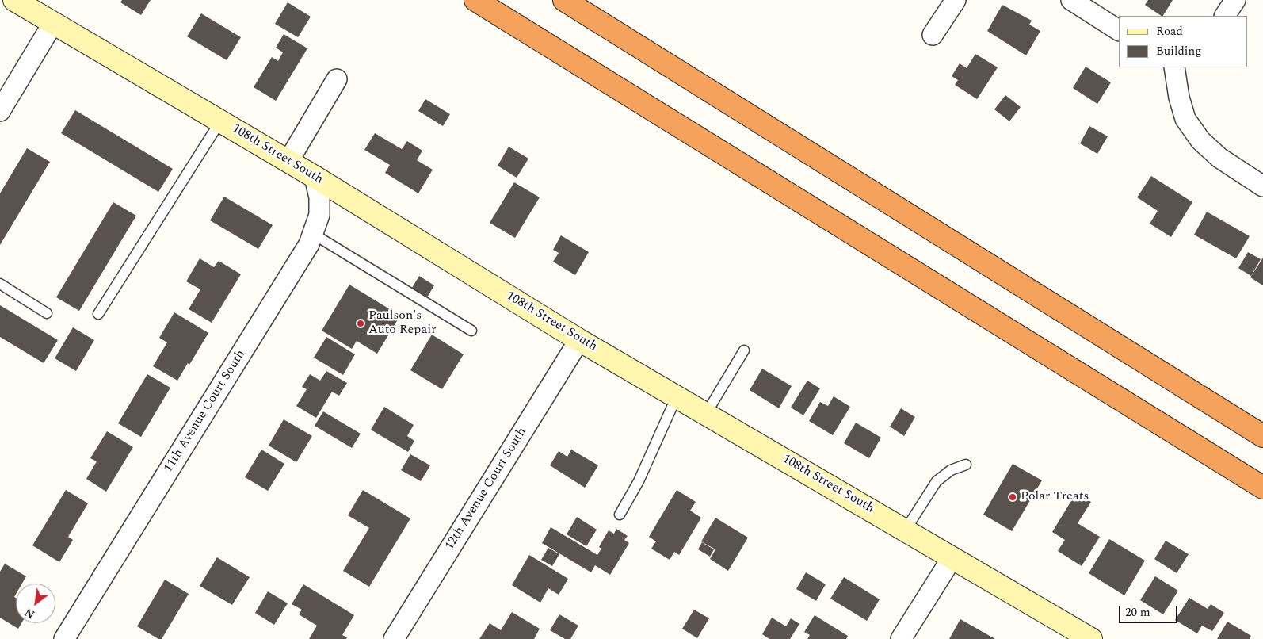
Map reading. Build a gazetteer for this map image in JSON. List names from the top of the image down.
{
  "streets": {
    "street": ["108th Street South", "11th Avenue Court South", "12th Avenue Court South"]
  },
  "crossings": [
    ["108th Street South", "11th Avenue Court South"],
    ["108th Street South", "12th Avenue Court South"]
  ],
  "places": ["Paulson's Auto Repair", "Polar Treats"],
  "legend": ["Road", "Building"],
  "scale_bar": "20 m",
  "north": "bottom left"
}
